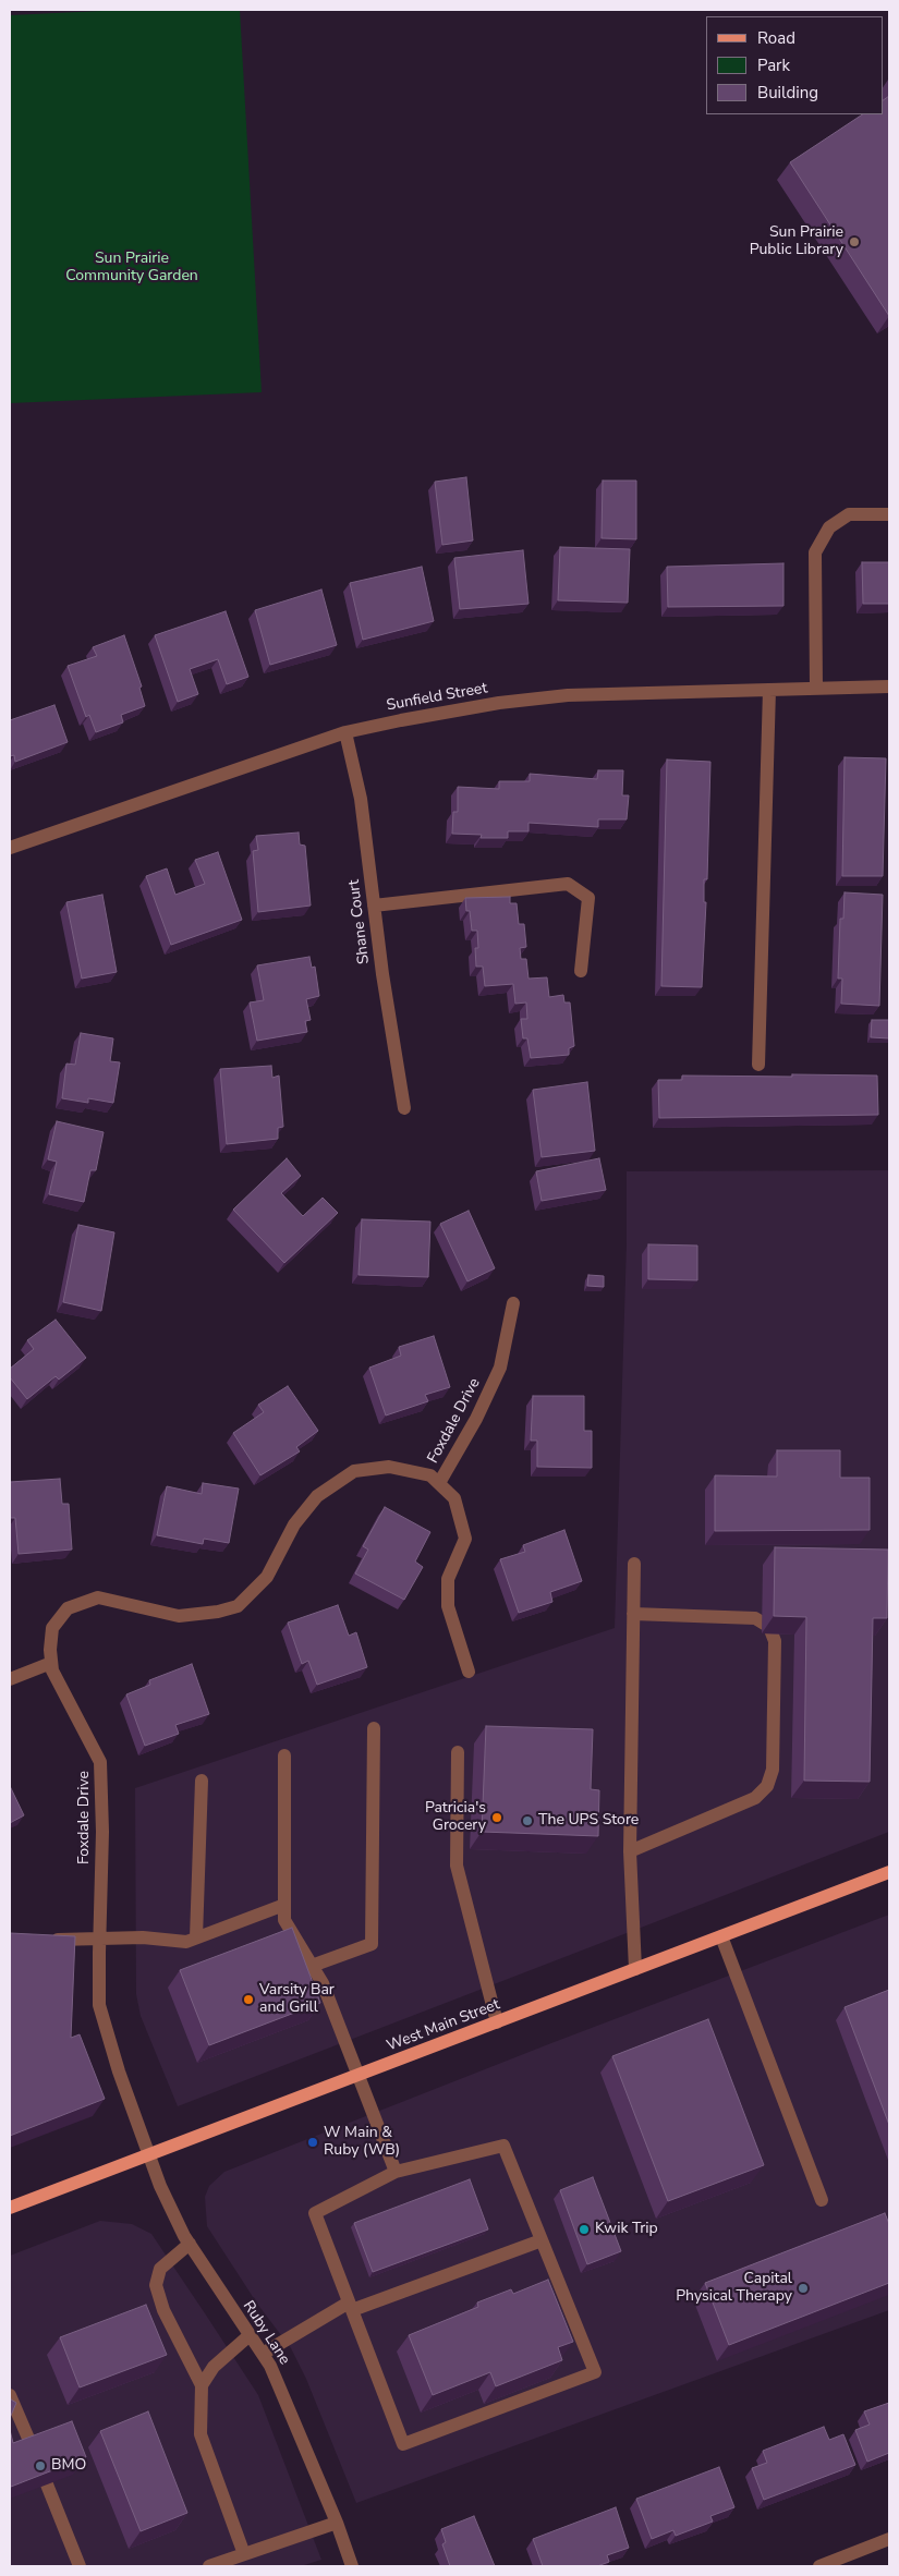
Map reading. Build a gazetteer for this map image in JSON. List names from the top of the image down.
{
  "streets": {
    "main road": ["West Main Street"],
    "street": [
      "Sunfield Street",
      "Shane Court",
      "Foxdale Drive",
      "Ruby Lane"
    ]
  },
  "crossings": [
    ["Sunfield Street", "Shane Court"],
    ["Foxdale Drive", "West Main Street"],
    ["Foxdale Drive", "Ruby Lane"],
    ["West Main Street", "Ruby Lane"]
  ],
  "parks": ["Sun Prairie Community Garden"],
  "places": [
    "Sun Prairie Public Library",
    "Patricia's Grocery",
    "The UPS Store",
    "Varsity Bar and Grill",
    "W Main & Ruby (WB)",
    "Kwik Trip",
    "Capital Physical Therapy",
    "BMO"
  ],
  "legend": ["Road", "Park", "Building"]
}
